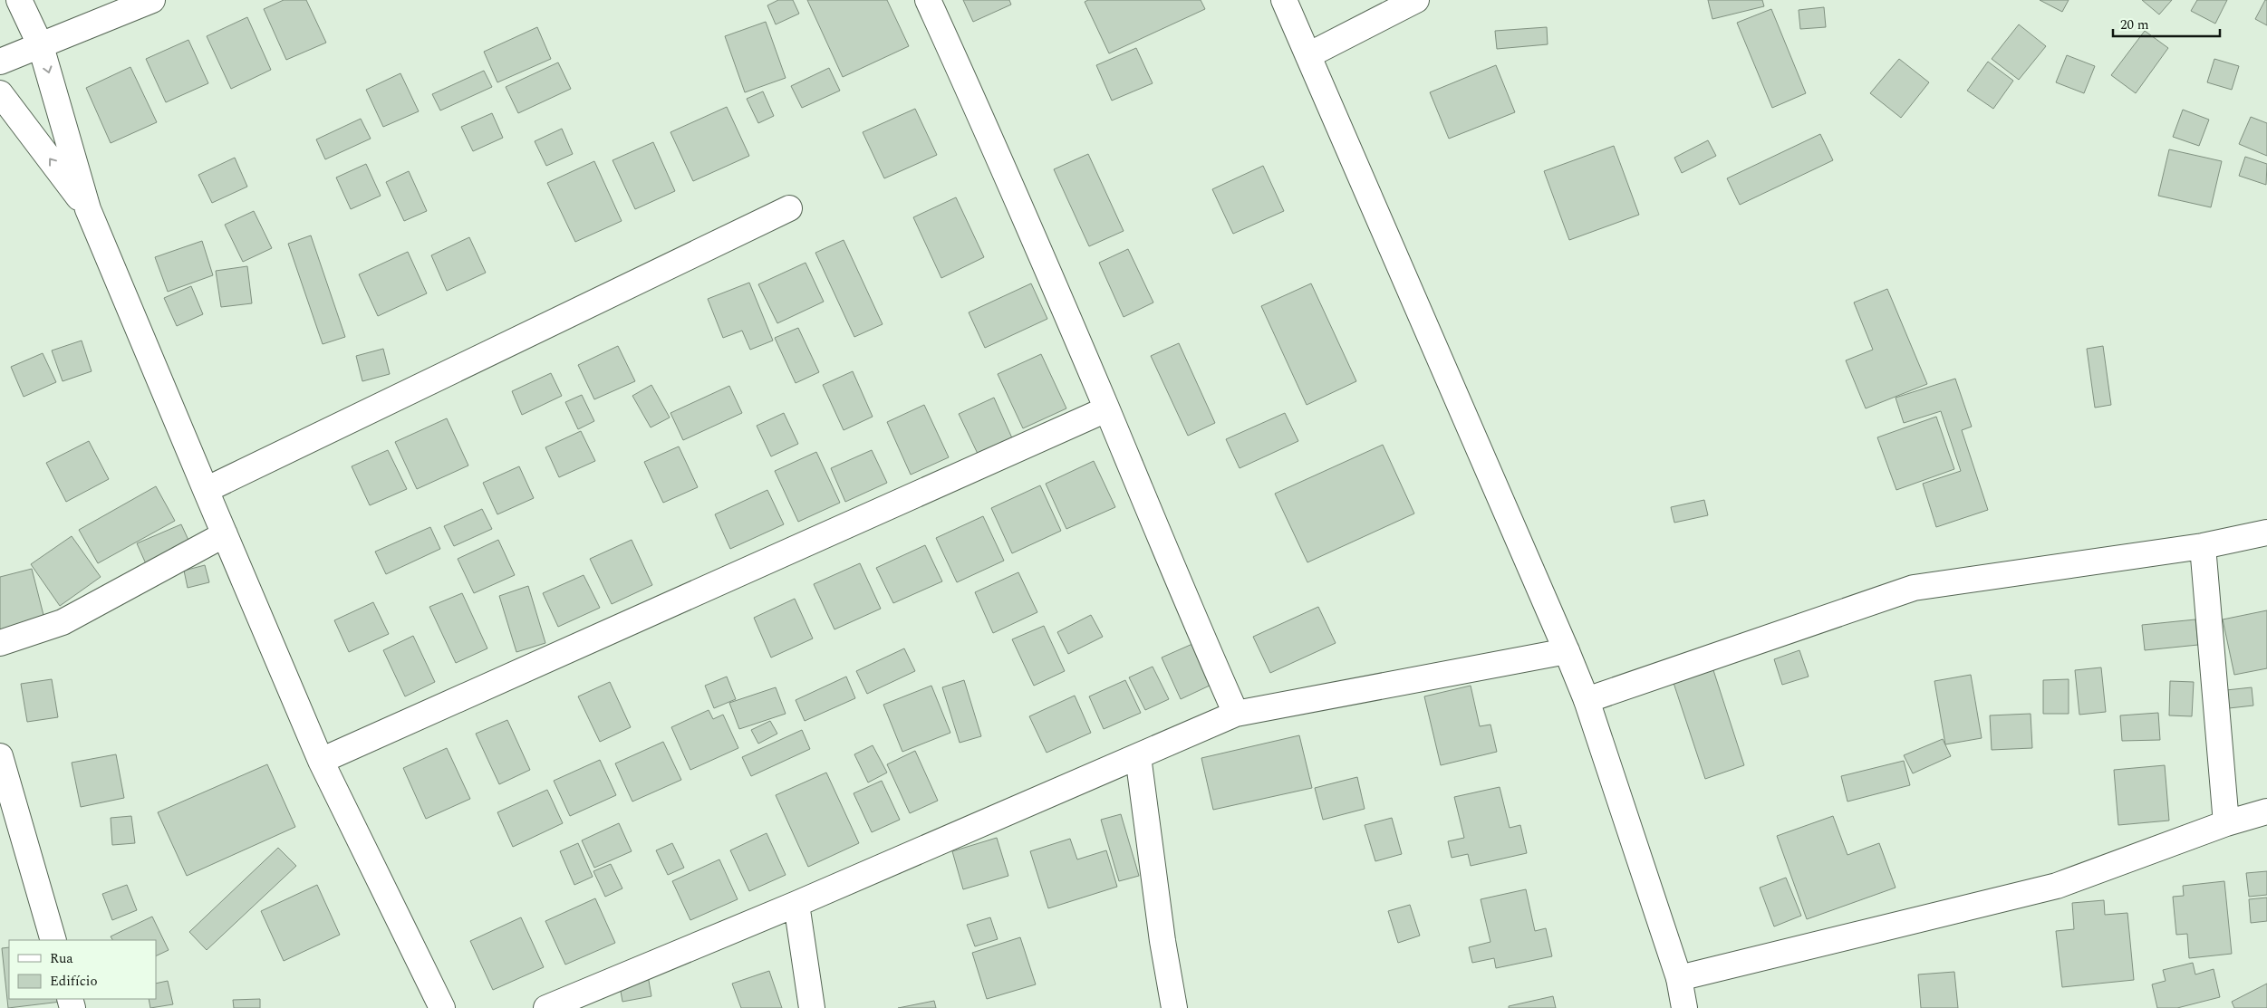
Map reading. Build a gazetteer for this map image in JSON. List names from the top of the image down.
{
  "legend": ["Rua", "Edifício"],
  "scale_bar": "20 m"
}
